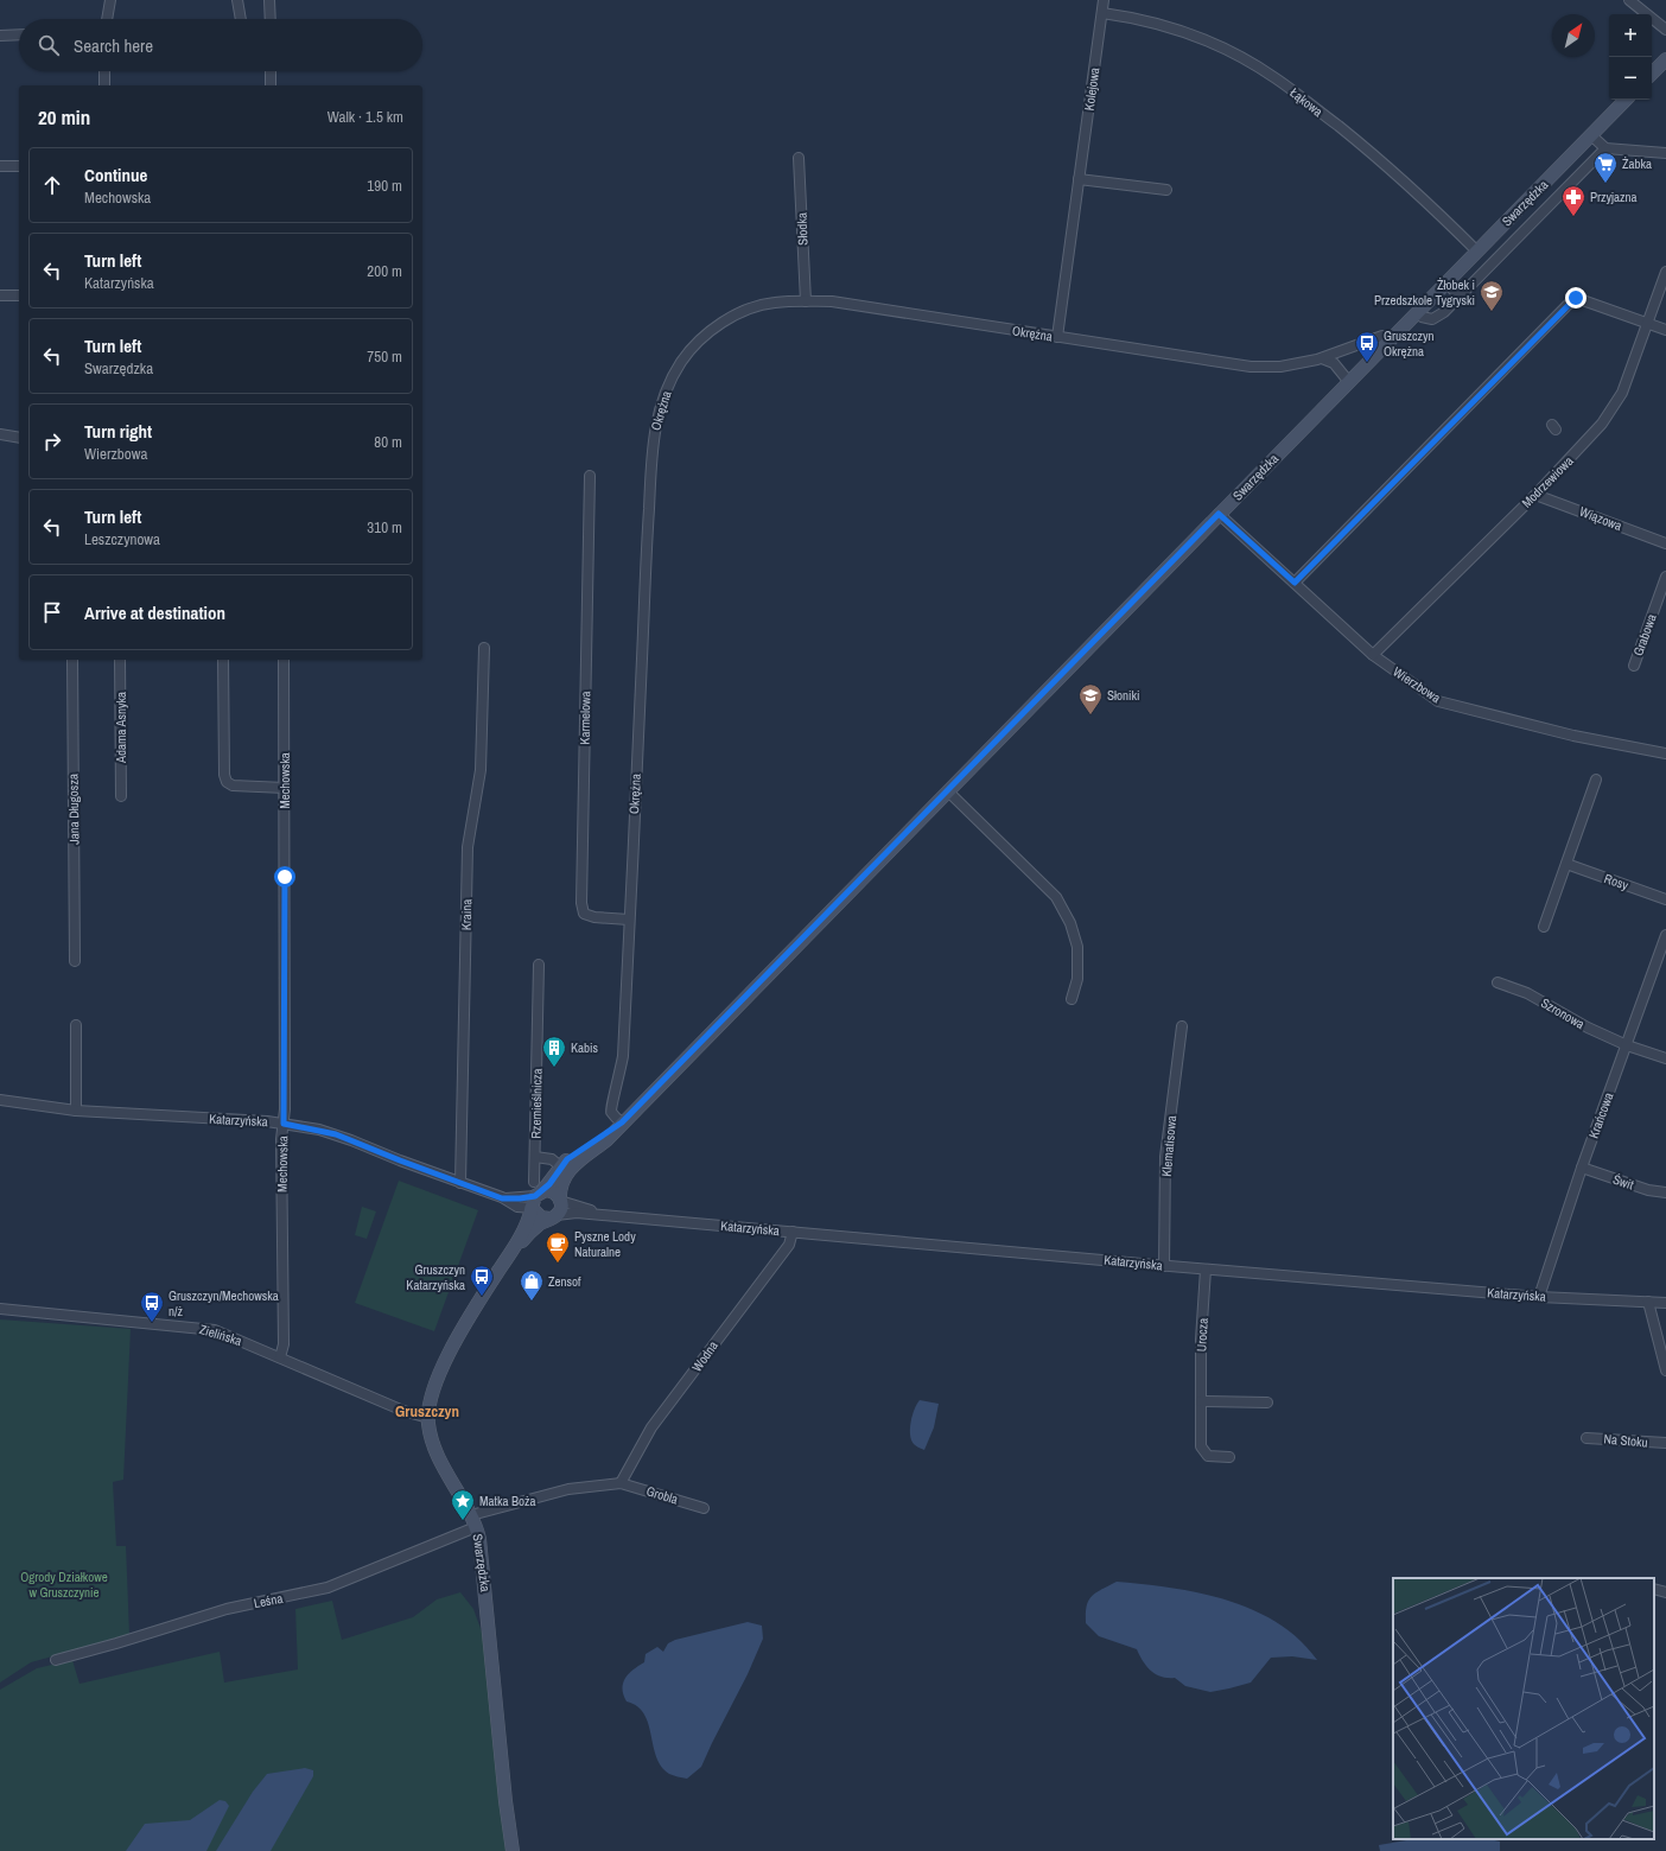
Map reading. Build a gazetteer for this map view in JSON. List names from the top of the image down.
{
  "streets": {
    "street": [
      "Kolejowa",
      "Łąkowa",
      "Swarzędzka",
      "Słodka",
      "Okrężna",
      "Modrzewiowa",
      "Wiązowa",
      "Grabowa",
      "Wierzbowa",
      "Karmelowa",
      "Adama Asnyka",
      "Mechowska",
      "Jana Długosza",
      "Rosy",
      "Kraina",
      "Szronowa",
      "Rzemieślnicza",
      "Krańcowa",
      "Katarzyńska",
      "Klematisowa",
      "Świt",
      "Zielińska",
      "Urocza",
      "Wodna",
      "Na Stoku",
      "Grobla",
      "Leśna"
    ]
  },
  "crossings": [
    ["Kolejowa", "Łąkowa"],
    ["Kolejowa", "Okrężna"],
    ["Łąkowa", "Swarzędzka"],
    ["Swarzędzka", "Okrężna"],
    ["Swarzędzka", "Wierzbowa"],
    ["Swarzędzka", "Rzemieślnicza"],
    ["Swarzędzka", "Katarzyńska"],
    ["Swarzędzka", "Zielińska"],
    ["Swarzędzka", "Leśna"],
    ["Słodka", "Okrężna"],
    ["Okrężna", "Karmelowa"],
    ["Modrzewiowa", "Wiązowa"],
    ["Modrzewiowa", "Wierzbowa"],
    ["Mechowska", "Katarzyńska"],
    ["Mechowska", "Zielińska"],
    ["Kraina", "Katarzyńska"],
    ["Szronowa", "Krańcowa"],
    ["Rzemieślnicza", "Katarzyńska"],
    ["Krańcowa", "Katarzyńska"],
    ["Krańcowa", "Świt"],
    ["Katarzyńska", "Klematisowa"],
    ["Katarzyńska", "Urocza"],
    ["Katarzyńska", "Wodna"],
    ["Wodna", "Grobla"],
    ["Wodna", "Leśna"],
    ["Grobla", "Leśna"]
  ],
  "districts": ["Gruszczyn"],
  "parks": ["Ogrody Działkowe w Gruszczynie"],
  "places": {
    "supermarket": ["Żabka"],
    "pharmacy": ["Przyjazna"],
    "school or university": ["Żłobek i Przedszkole Tygryski", "Słoniki"],
    "bus stop": ["Gruszczyn Okrężna", "Gruszczyn Katarzyńska", "Gruszczyn/Mechowska n/ż"],
    "building": ["Kabis"],
    "cafe": ["Pyszne Lody Naturalne"],
    "shop": ["Zensof"],
    "place": ["Matka Boża"]
  },
  "north": "top right",
  "page": {
    "map_buttons": ["+", "−"],
    "search": "Search here",
    "heading": ["20 min", "Walk · 1.5 km"],
    "list": [
      ["Continue", "Mechowska", "190 m"],
      ["Turn left", "Katarzyńska", "200 m"],
      ["Turn left", "Swarzędzka", "750 m"],
      ["Turn right", "Wierzbowa", "80 m"],
      ["Turn left", "Leszczynowa", "310 m"],
      "Arrive at destination"
    ]
  }
}
